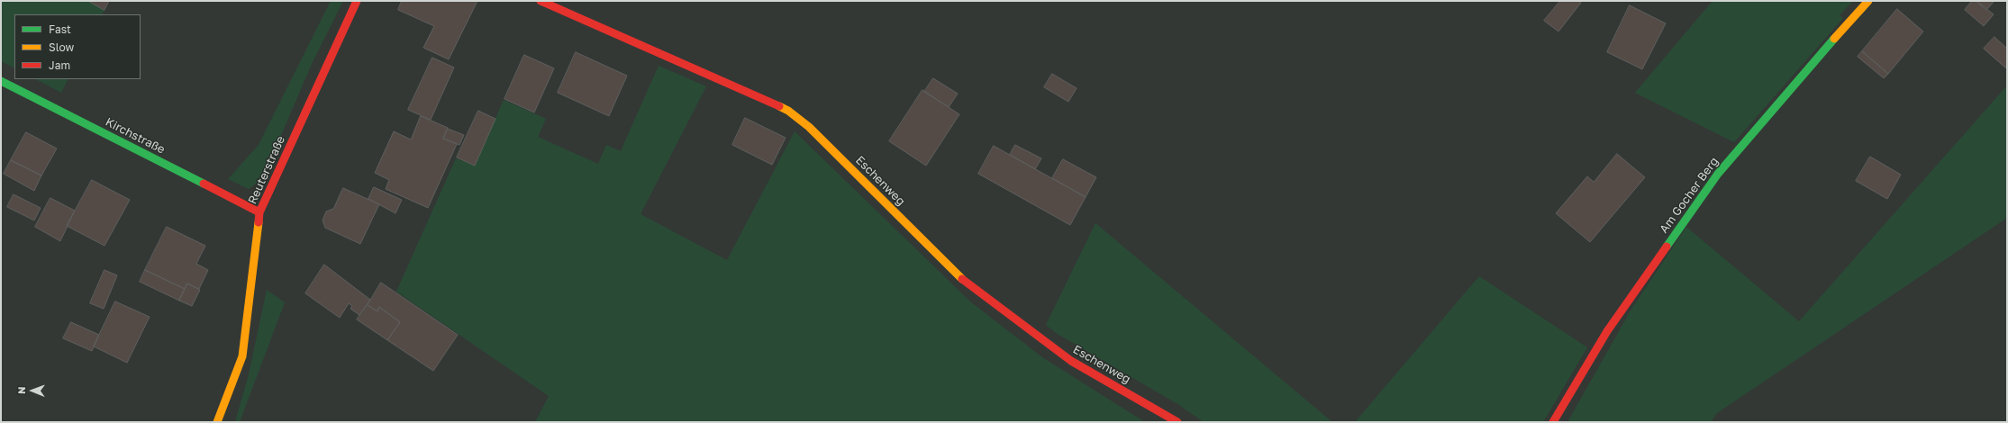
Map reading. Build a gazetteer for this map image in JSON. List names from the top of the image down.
{
  "streets": {
    "street": [
      "Kirchstraße",
      "Reuterstraße",
      "Eschenweg",
      "Am Gocher Berg"
    ]
  },
  "crossings": [
    ["Kirchstraße", "Reuterstraße"]
  ],
  "legend": ["Fast", "Slow", "Jam"],
  "north": "left"
}
